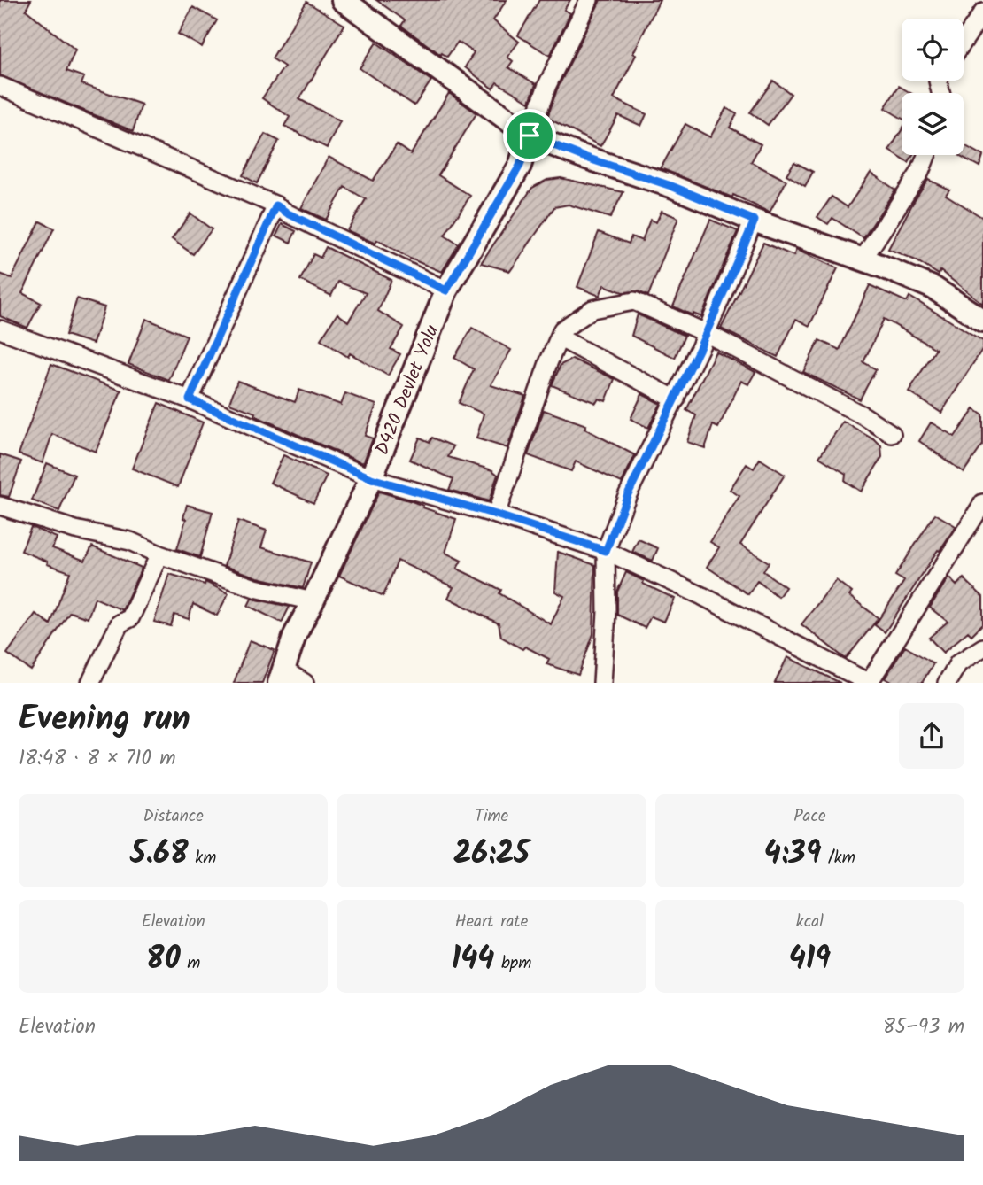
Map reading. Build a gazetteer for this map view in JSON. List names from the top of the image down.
{
  "streets": {
    "street": ["D420 Devlet Yolu"]
  },
  "page": {
    "heading": ["Evening run", "18:48 · 8 × 710 m"],
    "stats": [
      ["Distance", "5.68 km"],
      ["Time", "26:25"],
      ["Pace", "4:39 /km"],
      ["Elevation", "80 m"],
      ["Heart rate", "144 bpm"],
      ["kcal", "419"]
    ],
    "chart": ["Elevation", "85–93 m"]
  }
}
